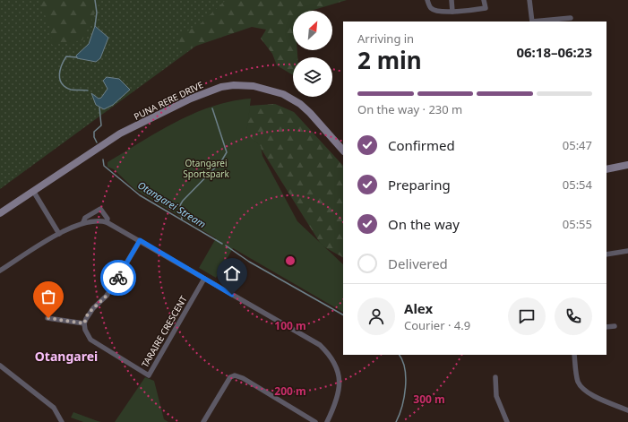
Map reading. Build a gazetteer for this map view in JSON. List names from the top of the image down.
{
  "streets": {
    "main road": ["PUNA RERE DRIVE"],
    "street": ["TARAIRE CRESCENT"]
  },
  "districts": ["Otangarei"],
  "water": ["Otangarei Stream"],
  "parks": ["Otangarei Sportspark"],
  "north": "top right",
  "page": {
    "heading": ["2 min", "Arriving in", "06:18–06:23"],
    "panel": ["Alex", "Courier · 4.9"],
    "bar": "On the way · 230 m",
    "list": [
      ["Confirmed", "05:47"],
      ["Preparing", "05:54"],
      ["On the way", "05:55"],
      "Delivered"
    ]
  },
  "rings": ["100 m", "200 m", "300 m"]
}
